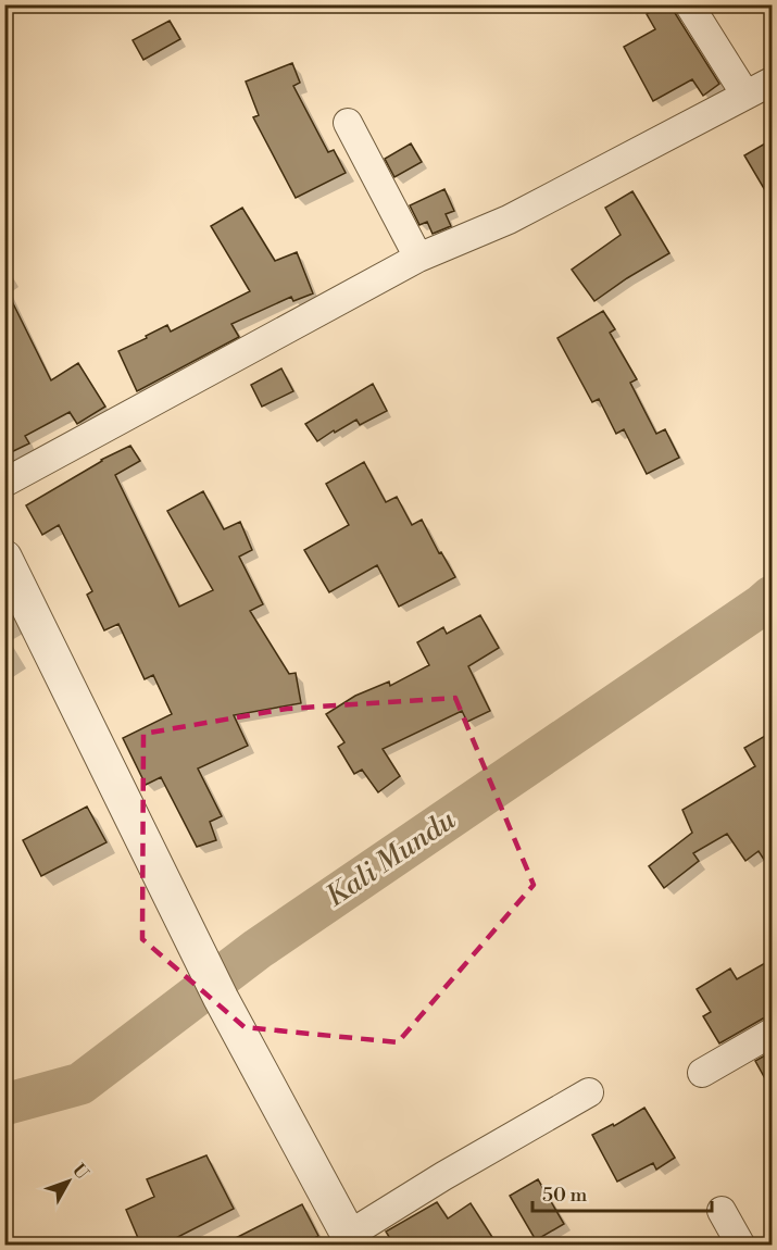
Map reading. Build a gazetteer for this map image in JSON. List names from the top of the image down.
{
  "water": ["Kali Mundu"],
  "scale_bar": "50 m",
  "north": "top right"
}
